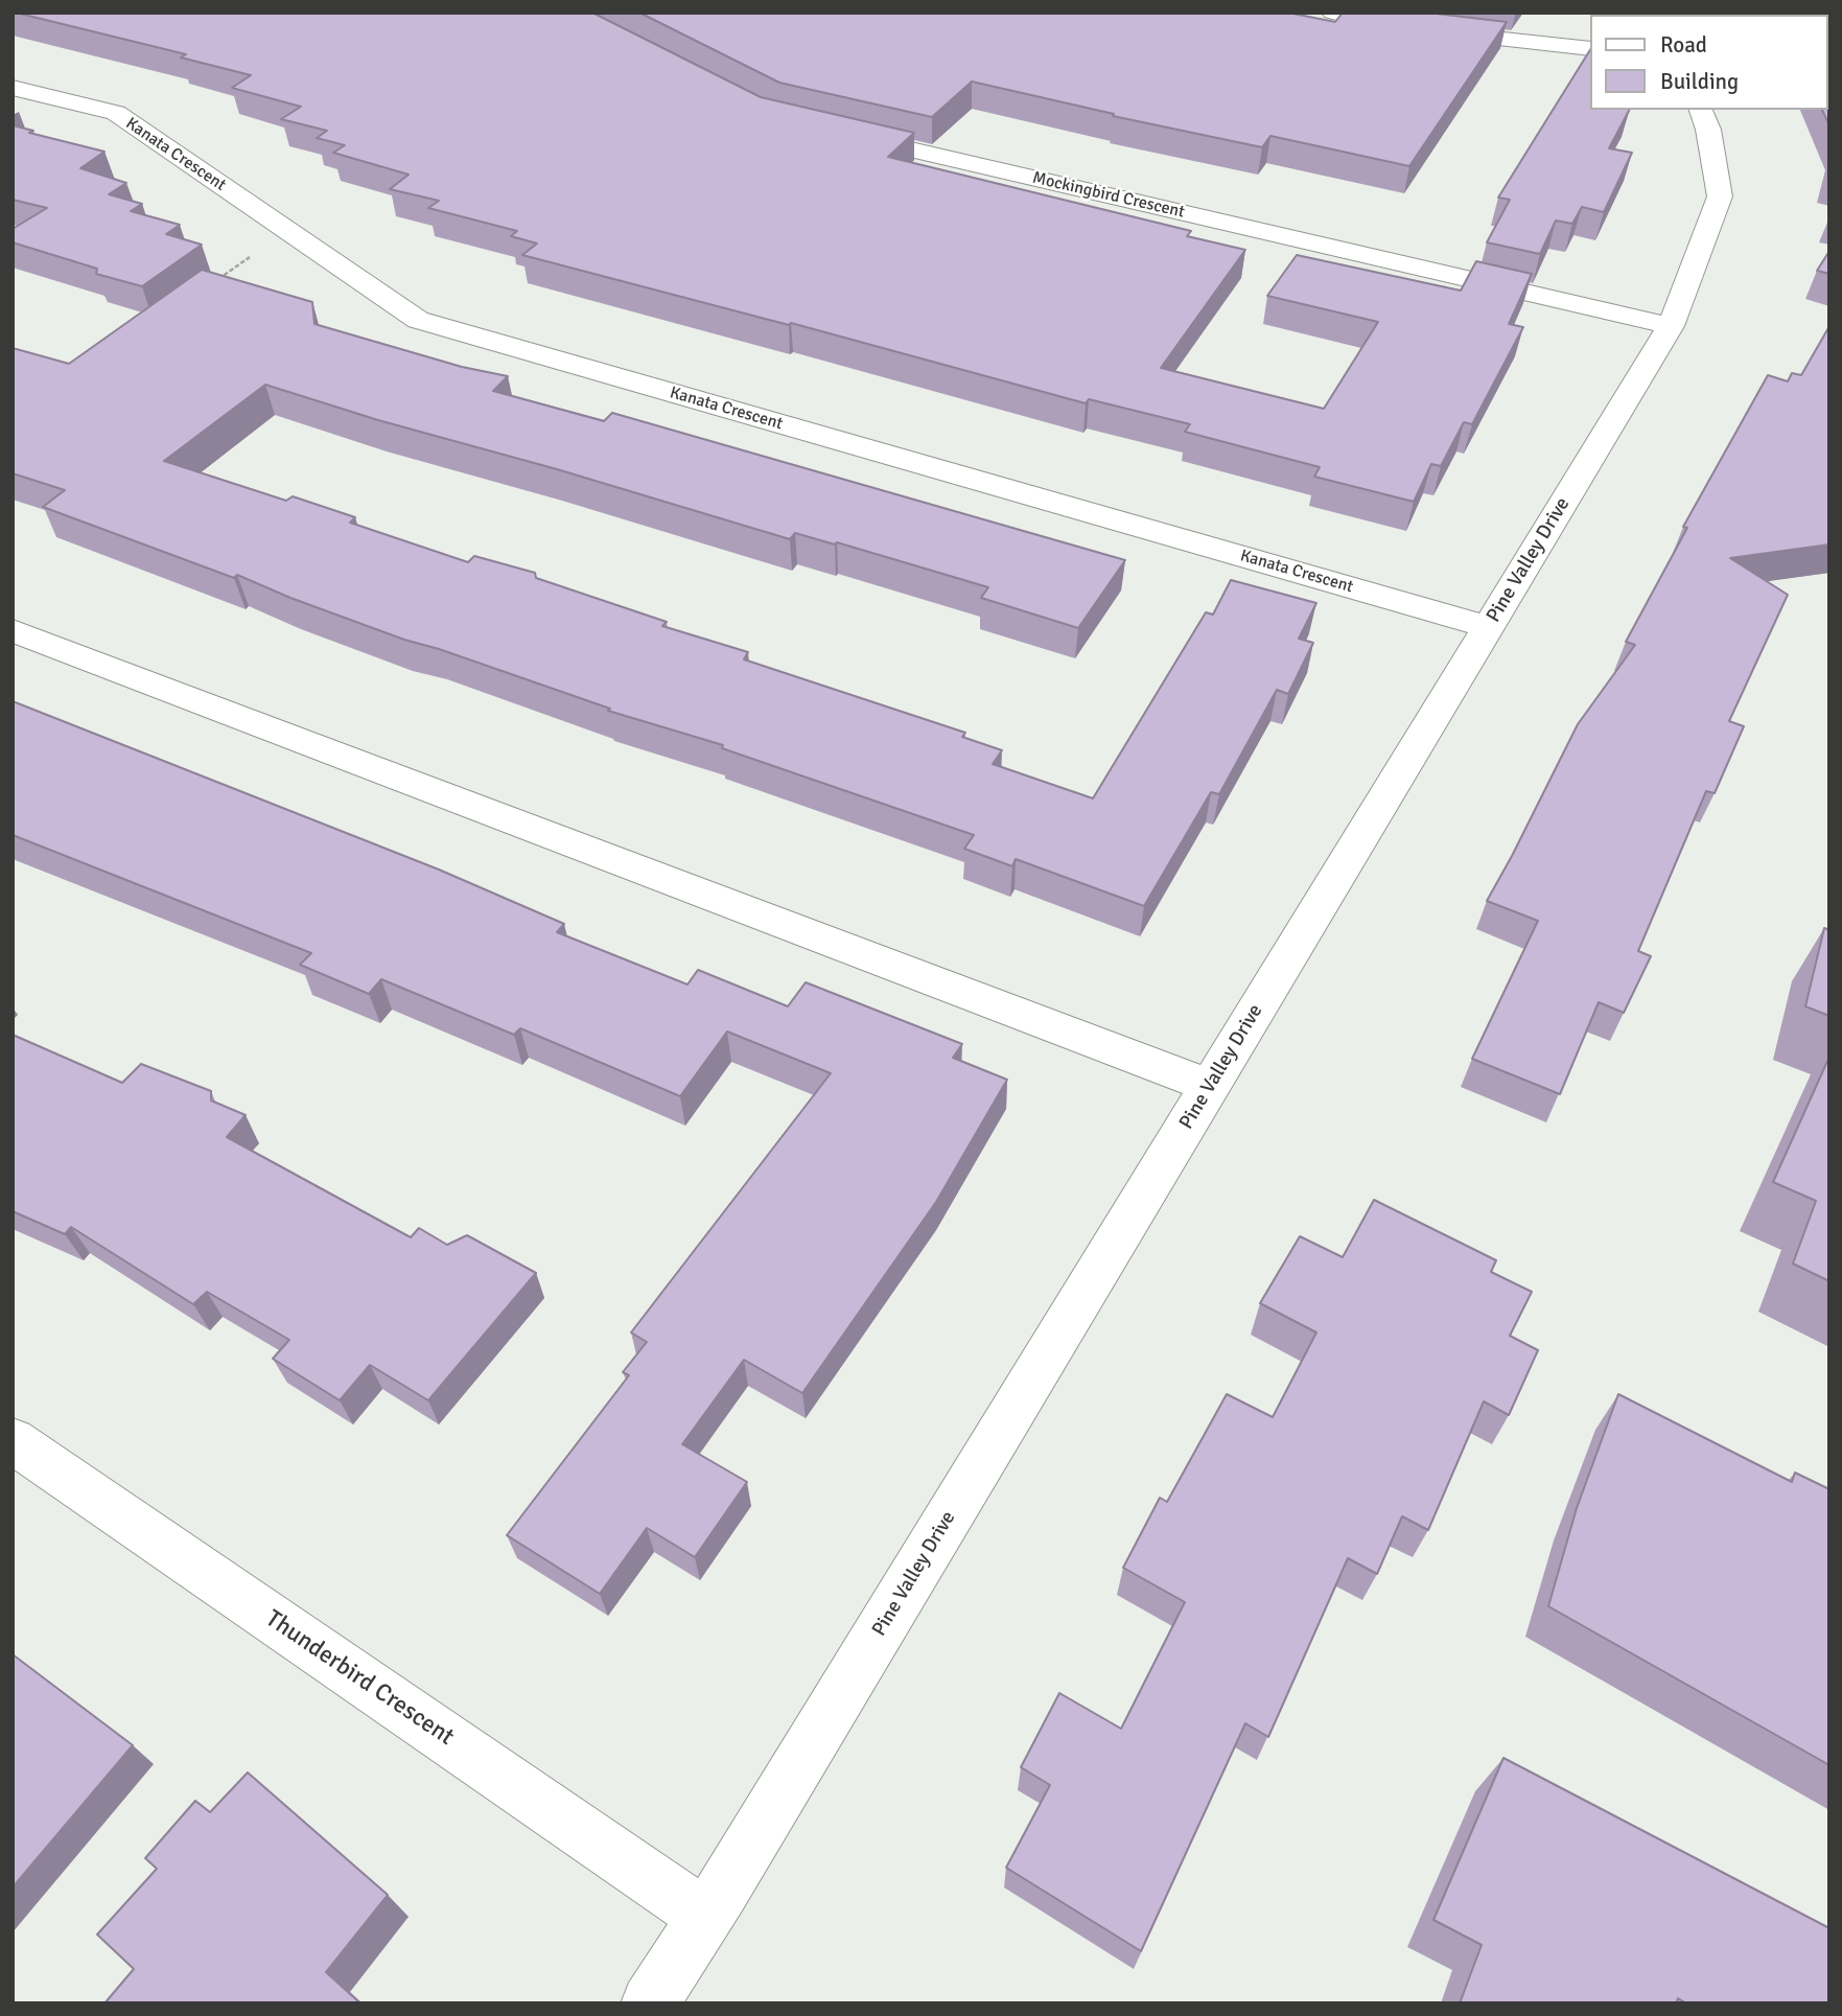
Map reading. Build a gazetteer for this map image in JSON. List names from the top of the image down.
{
  "streets": {
    "street": [
      "Kanata Crescent",
      "Mockingbird Crescent",
      "Pine Valley Drive",
      "Thunderbird Crescent"
    ]
  },
  "crossings": [
    ["Kanata Crescent", "Pine Valley Drive"],
    ["Mockingbird Crescent", "Pine Valley Drive"],
    ["Pine Valley Drive", "Thunderbird Crescent"]
  ],
  "legend": ["Road", "Building"]
}
